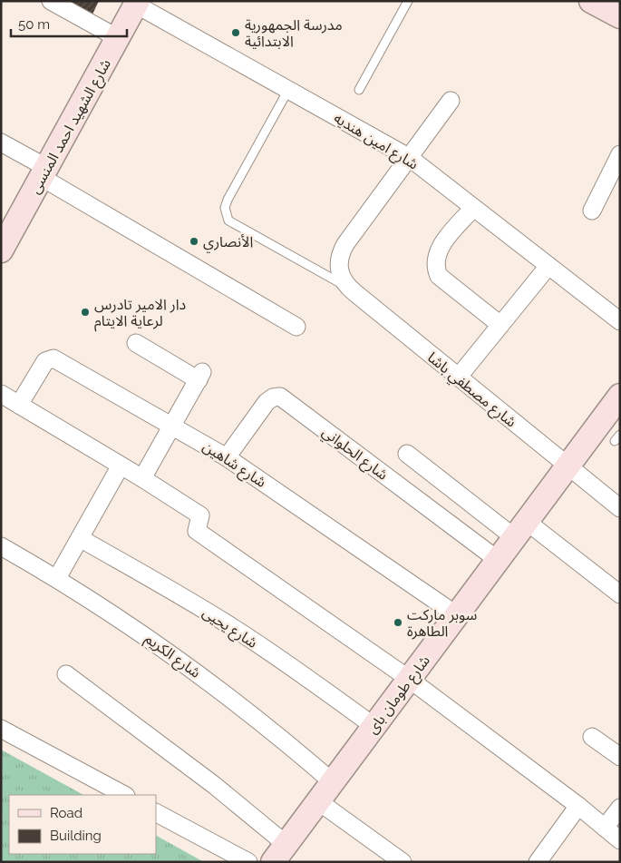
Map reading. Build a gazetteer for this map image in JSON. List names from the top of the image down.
{
  "streets": {
    "street": [
      "شارع الشهيد احمد المنسى",
      "شارع امين هنديه",
      "شارع مصطفي باشا",
      "شارع الحلواني",
      "شارع شاهين",
      "شارع يحيى",
      "شارع الكريم",
      "شارع طومان باى"
    ]
  },
  "crossings": [
    ["شارع الشهيد احمد المنسى", "شارع امين هنديه"],
    ["شارع امين هنديه", "شارع مصطفي باشا"],
    ["شارع مصطفي باشا", "شارع طومان باى"],
    ["شارع الحلواني", "شارع شاهين"],
    ["شارع الحلواني", "شارع طومان باى"],
    ["شارع شاهين", "شارع طومان باى"],
    ["شارع يحيى", "شارع طومان باى"],
    ["شارع الكريم", "شارع طومان باى"]
  ],
  "places": [
    "مدرسة الجمهورية الابتدائية",
    "الأنصاري",
    "دار الامير تادرس لرعاية الايتام",
    "سوبر ماركت الطاهرة"
  ],
  "legend": ["Road", "Building"],
  "scale_bar": "50 m"
}
